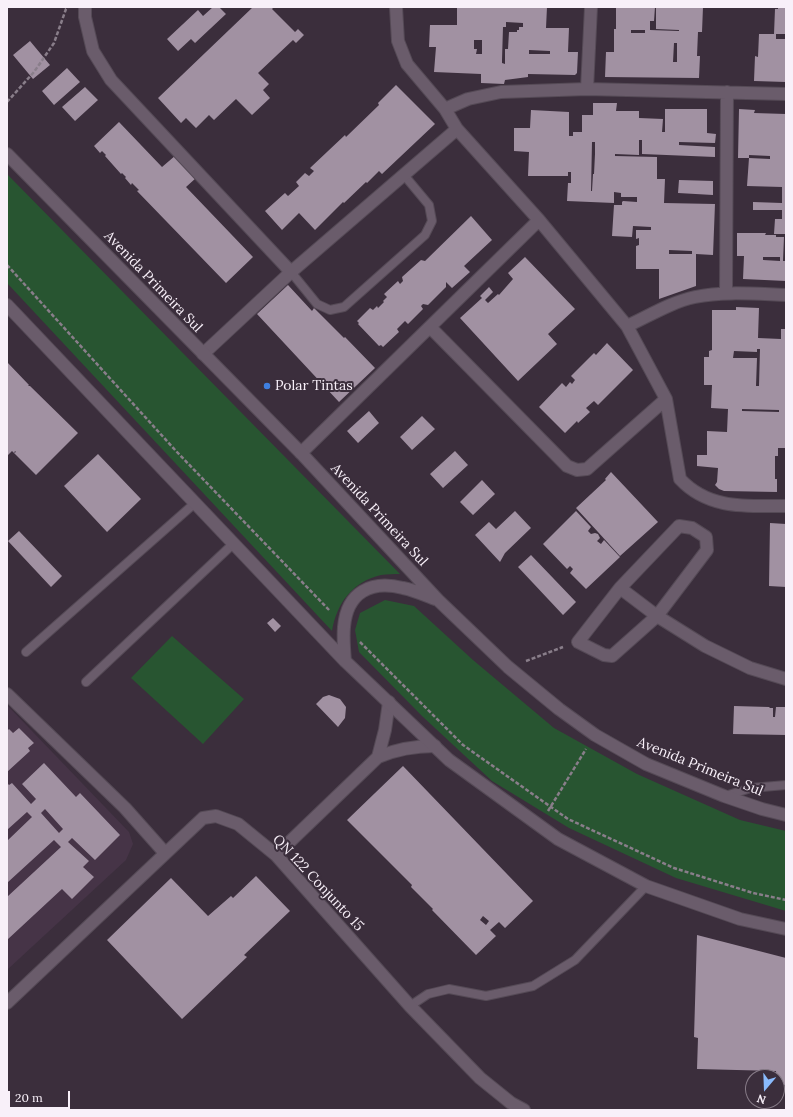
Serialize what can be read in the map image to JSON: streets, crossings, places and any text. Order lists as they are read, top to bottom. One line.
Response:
{"streets":{"street":["Avenida Primeira Sul","QN 122 Conjunto 15"]},"places":["Polar Tintas"],"scale_bar":"20 m","north":"bottom"}
